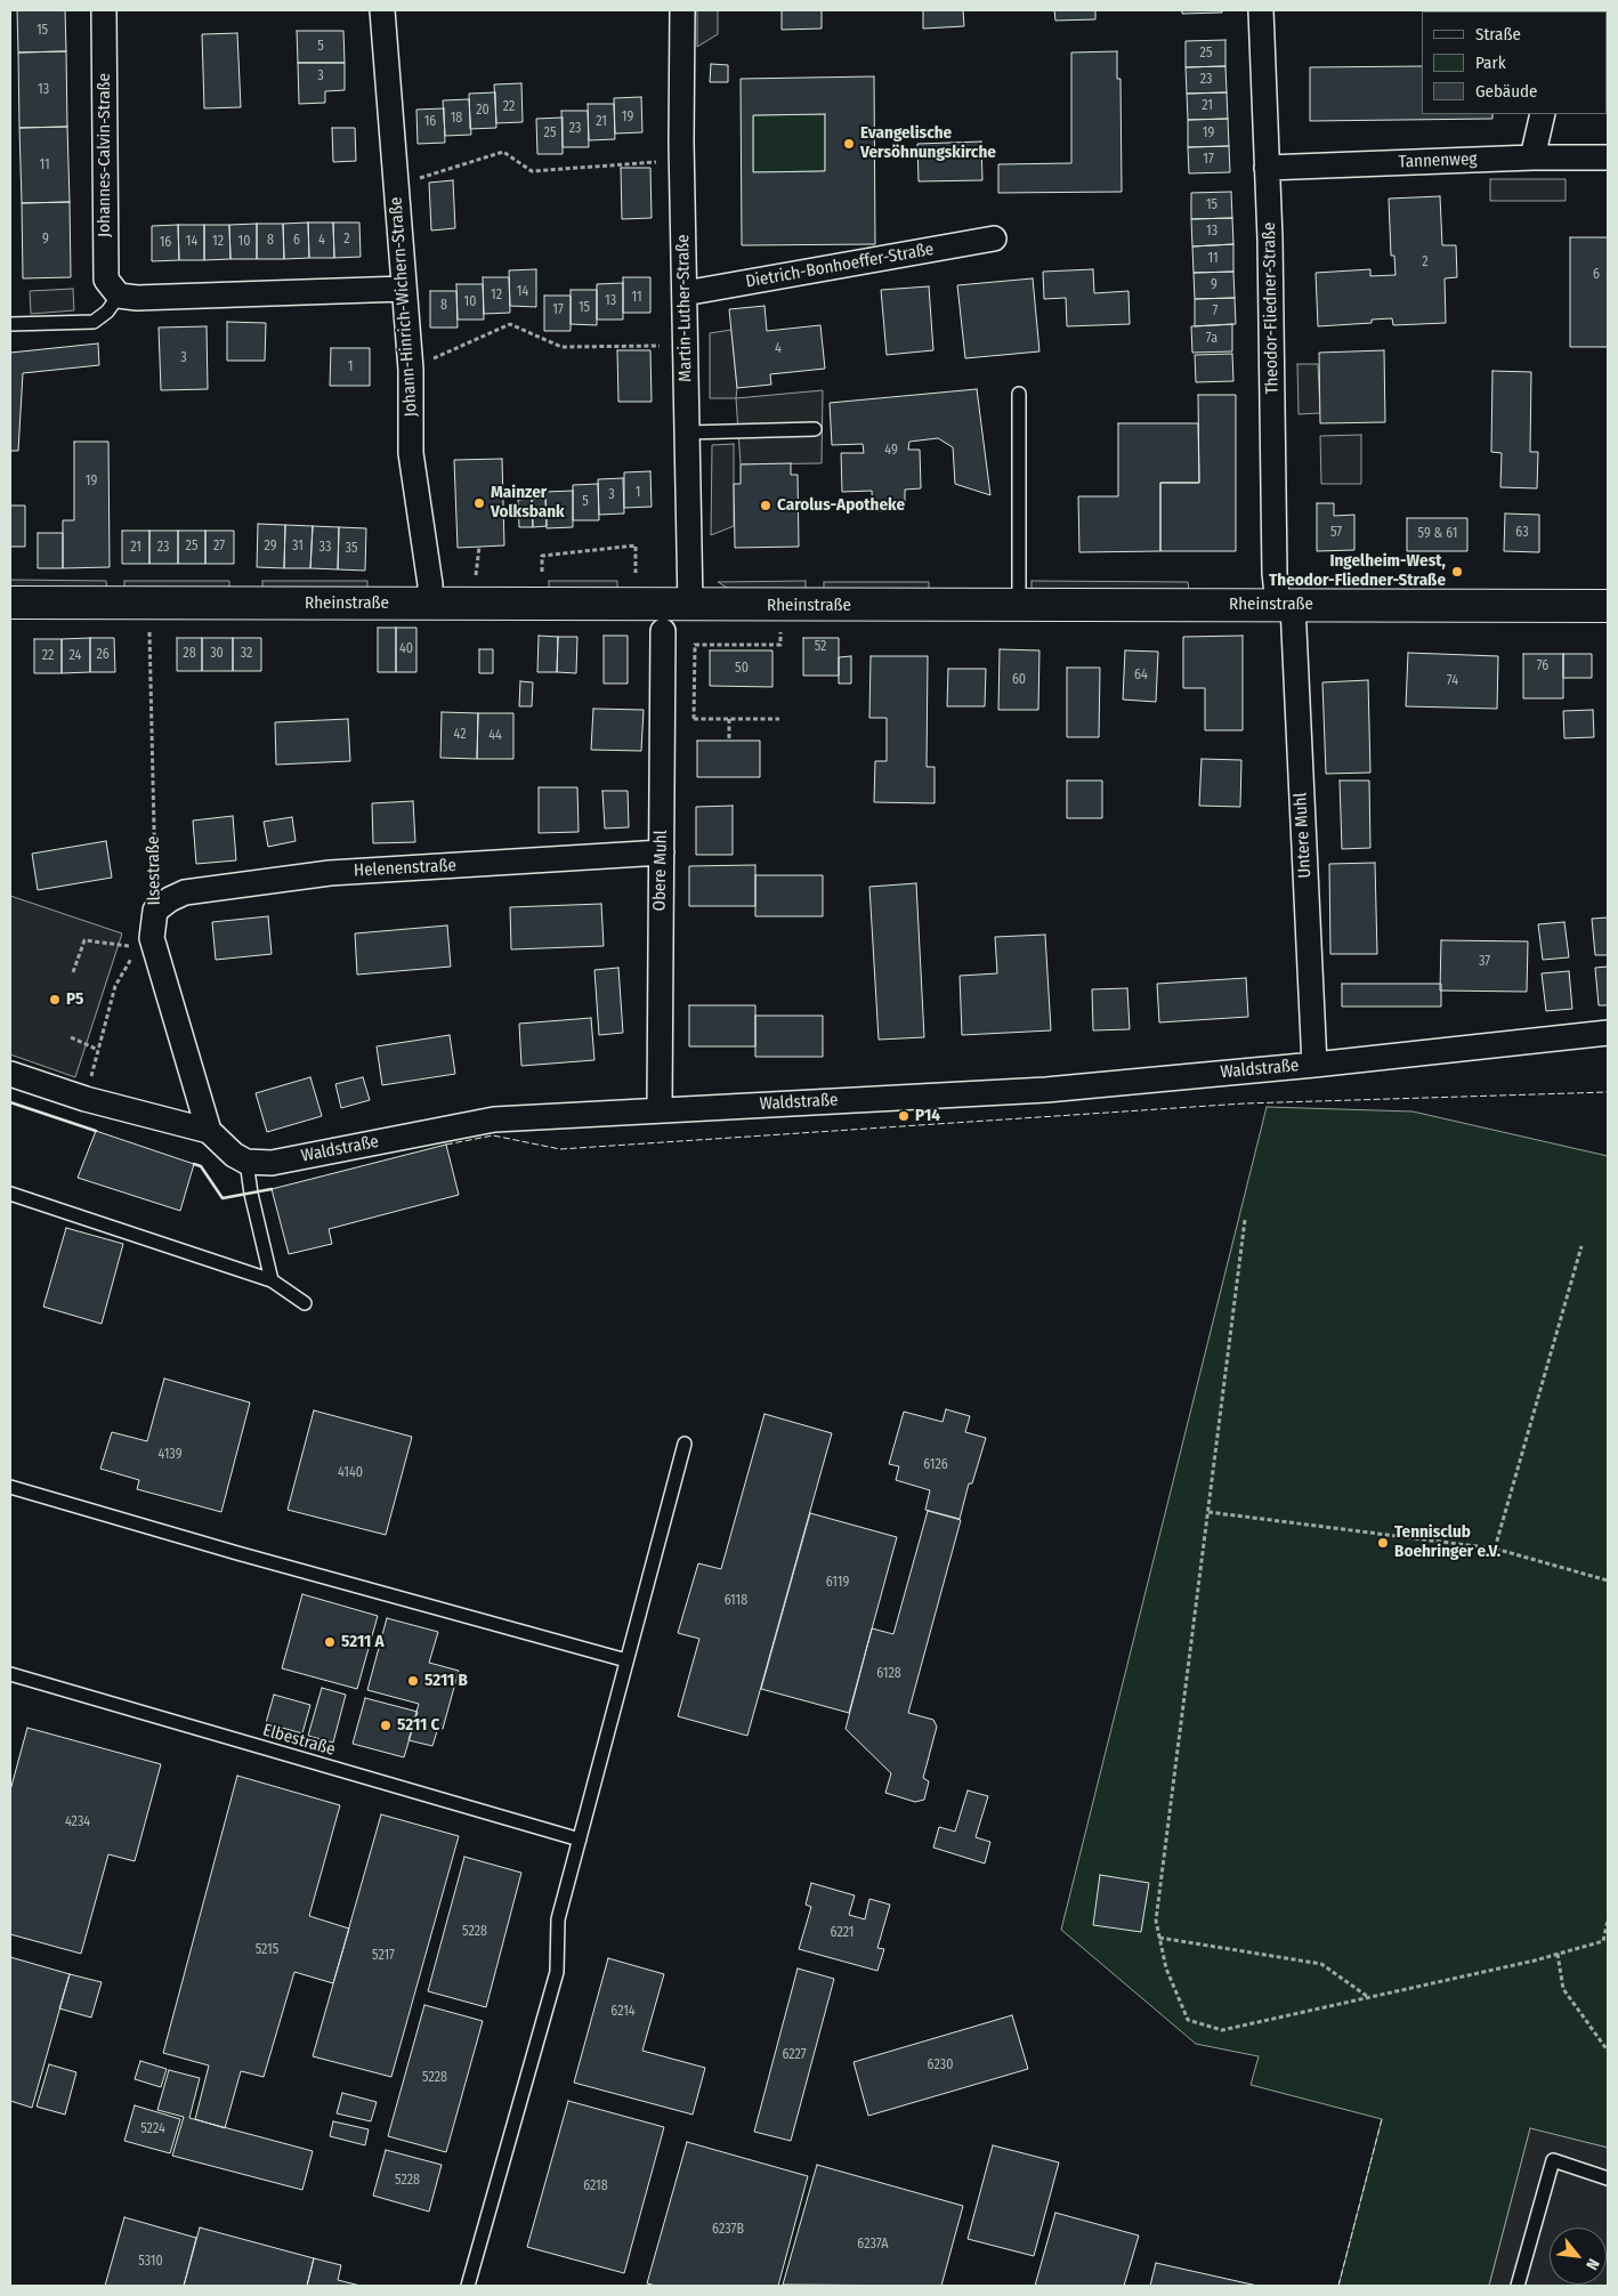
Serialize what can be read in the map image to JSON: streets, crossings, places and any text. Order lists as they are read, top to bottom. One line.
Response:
{"streets":{"main road":["Rheinstraße"],"street":["Johannes-Calvin-Straße","Tannenweg","Dietrich-Bonhoeffer-Straße","Johann-Hinrich-Wichern-Straße","Martin-Luther-Straße","Theodor-Fliedner-Straße","Untere Muhl","Helenenstraße","Ilsestraße","Obere Muhl","Waldstraße"],"lane":["Elbestraße"]},"crossings":[["Tannenweg","Theodor-Fliedner-Straße"],["Dietrich-Bonhoeffer-Straße","Martin-Luther-Straße"],["Johann-Hinrich-Wichern-Straße","Rheinstraße"],["Martin-Luther-Straße","Rheinstraße"],["Theodor-Fliedner-Straße","Rheinstraße"],["Theodor-Fliedner-Straße","Untere Muhl"],["Rheinstraße","Untere Muhl"],["Rheinstraße","Ilsestraße"],["Untere Muhl","Waldstraße"],["Helenenstraße","Ilsestraße"],["Helenenstraße","Obere Muhl"],["Obere Muhl","Waldstraße"]],"places":["Evangelische Versöhnungskirche","Mainzer Volksbank","Carolus-Apotheke","Ingelheim-West, Theodor-Fliedner-Straße","P5","P14","Tennisclub Boehringer e.V.","5211 A","5211 B","5211 C"],"house_numbers":["15","5","25","3","23","13","21","22","20","19","18","16","21","23","25","19","17","11","15","13","9","2","8","6","4","14","12","10","16","11","2","6","9","14","12","11","13","10","8","15","17","7","7a","4","3","1","49","19","1","3","5","57","63","59 & 61","25","27","29","31","21","23","33","35","52","40","28","30","32","26","22","24","76","50","64","60","74","42","44","37","4139","6126","4140","6119","6118","6128","4234","5228","6221","5215","5217","6214","6227","6230","5228","5224","5228","6218","6237B","6237A","5310"],"legend":["Straße","Park","Gebäude"],"north":"bottom right"}
